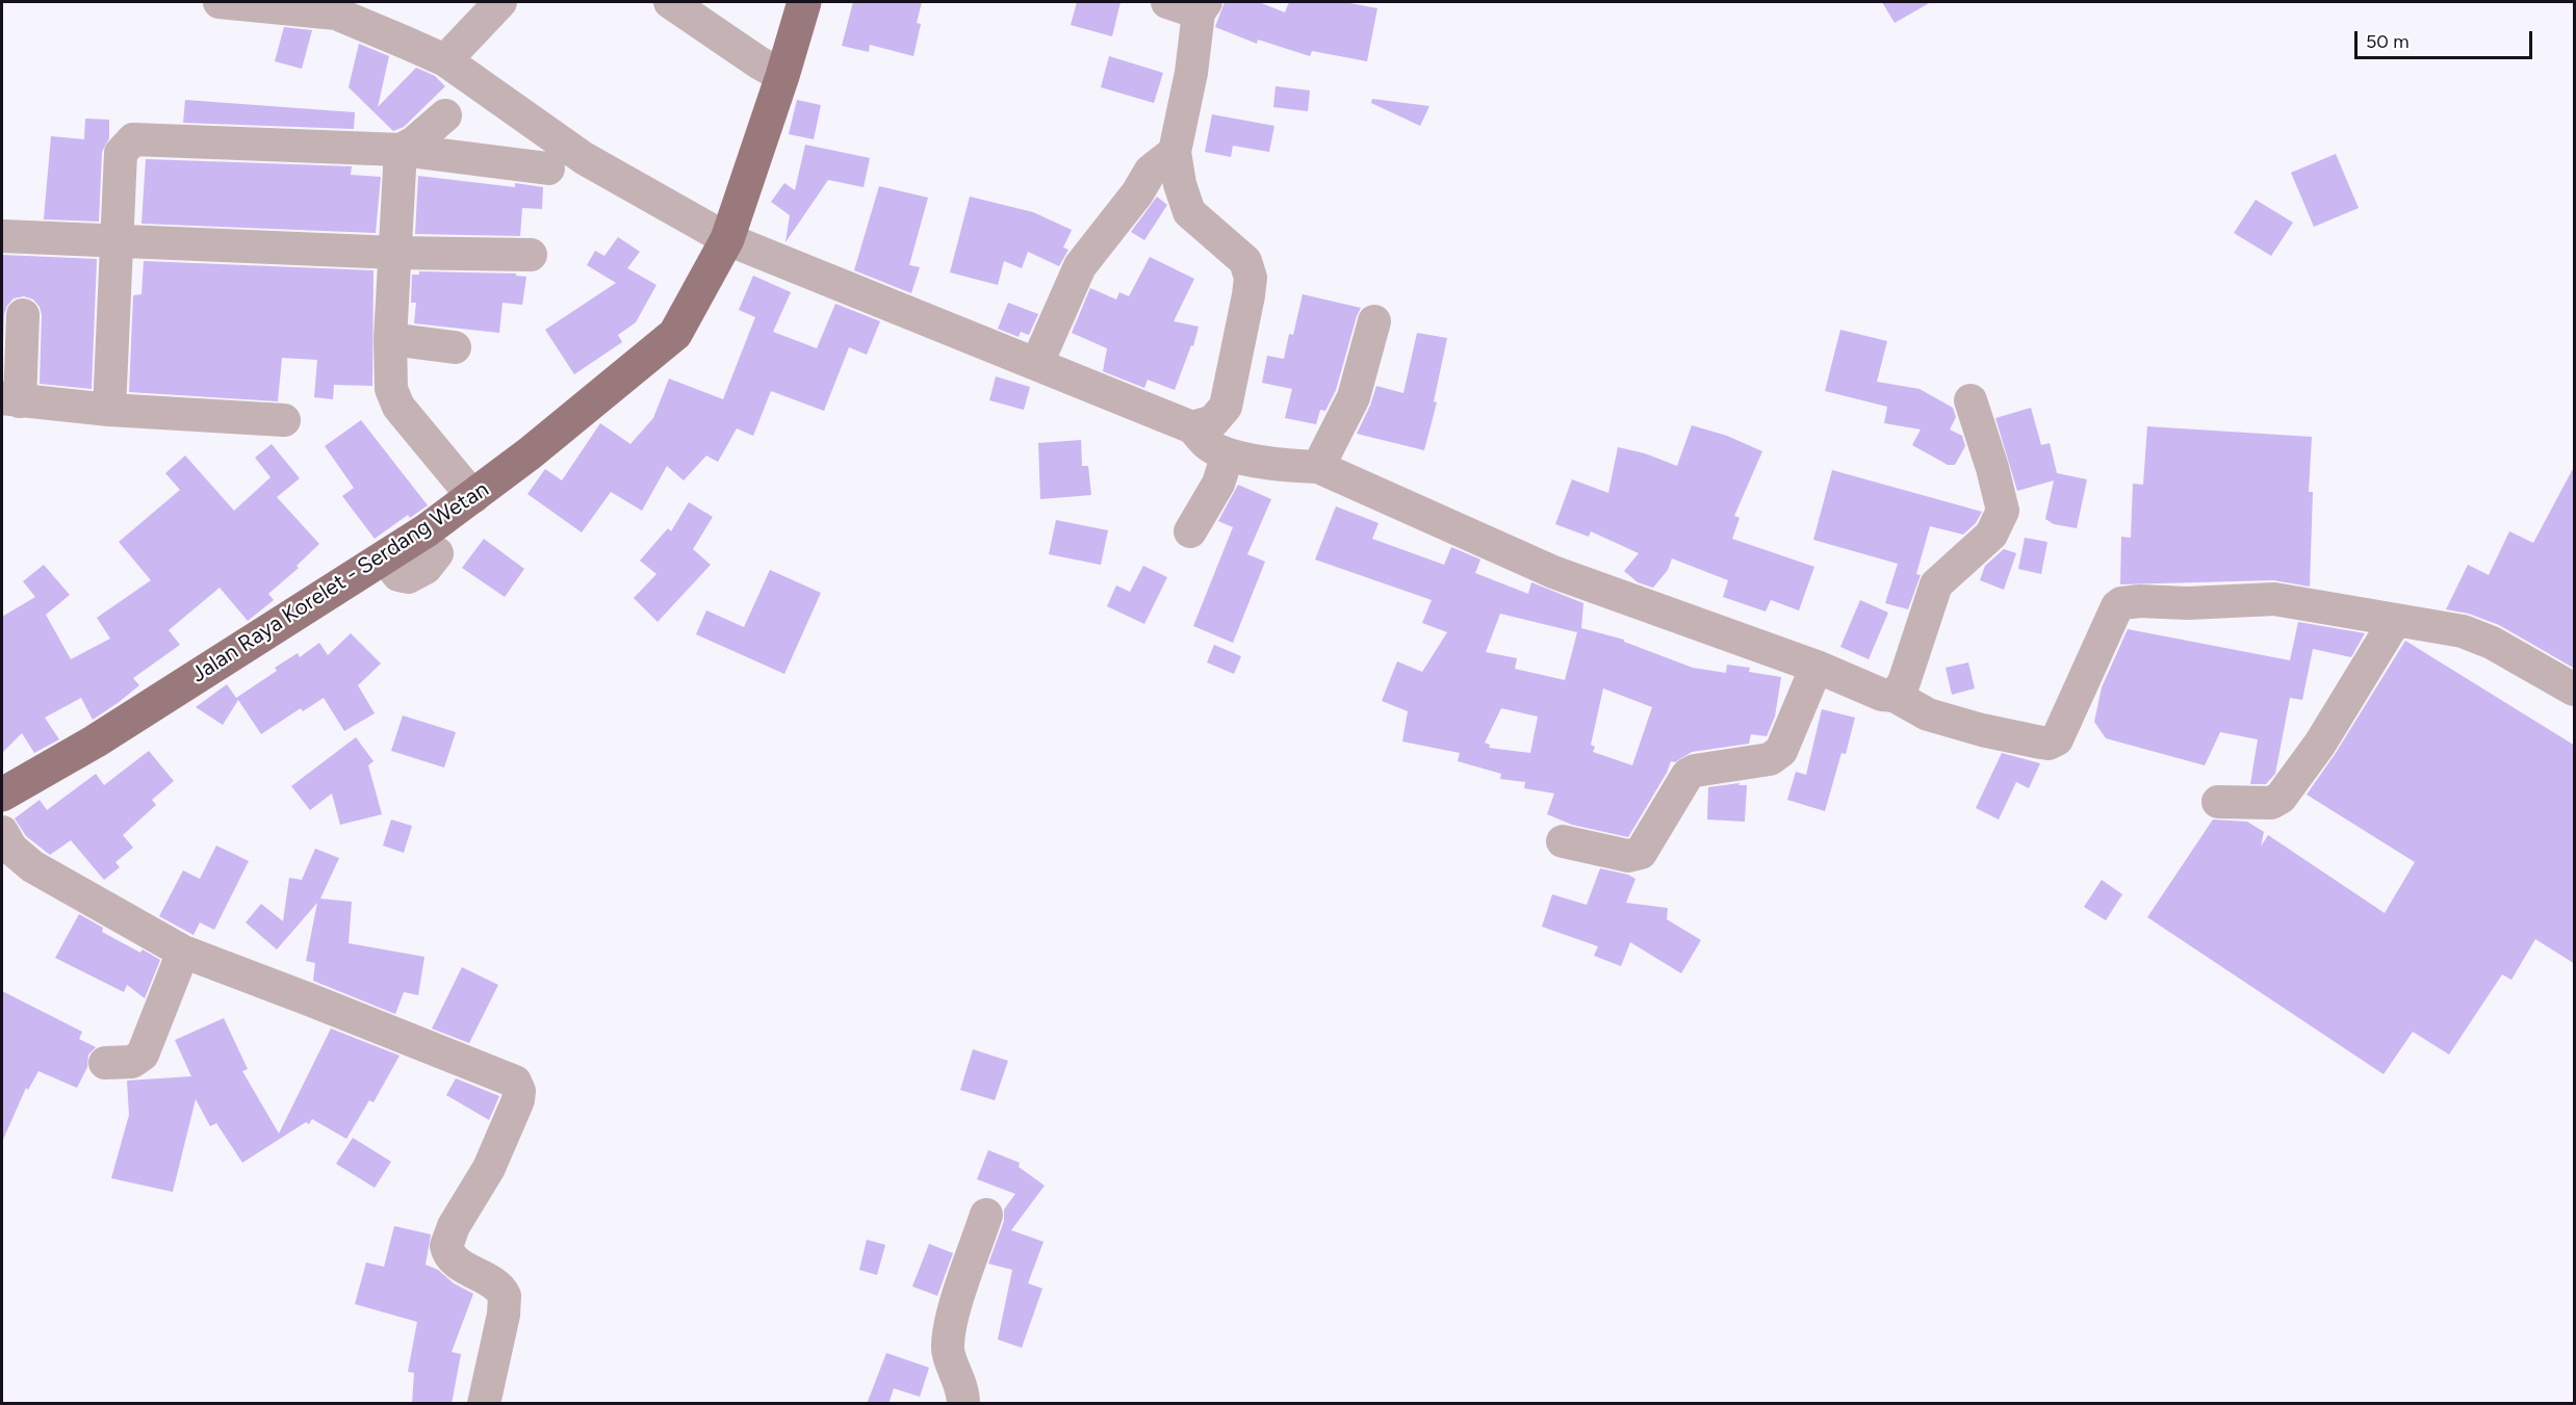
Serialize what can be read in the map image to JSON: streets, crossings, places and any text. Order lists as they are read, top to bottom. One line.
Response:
{"streets":{"main road":["Jalan Raya Korelet - Serdang Wetan"]},"scale_bar":"50 m"}
